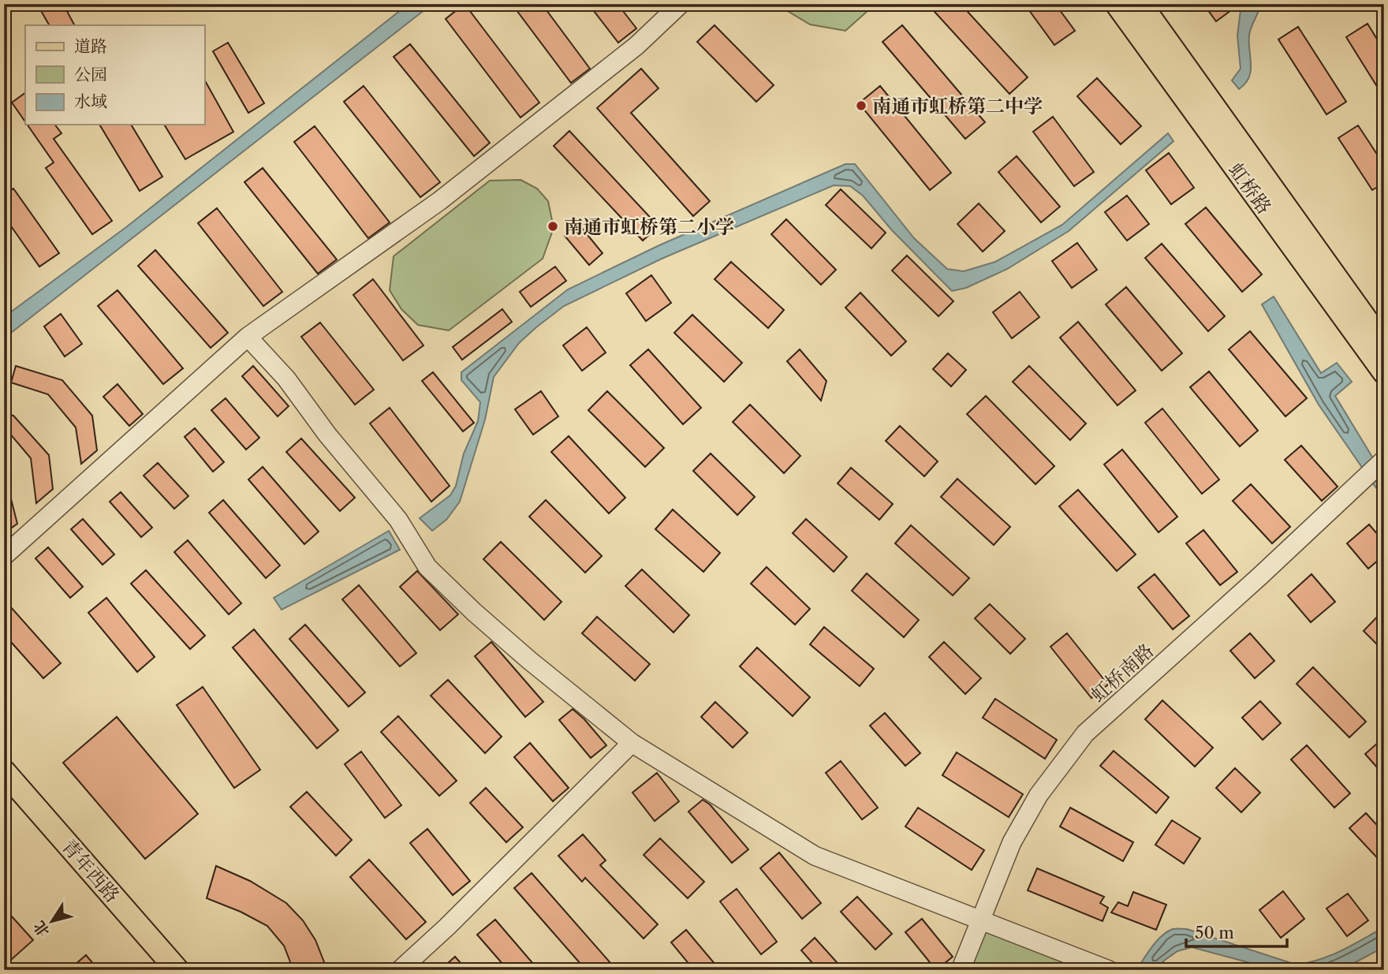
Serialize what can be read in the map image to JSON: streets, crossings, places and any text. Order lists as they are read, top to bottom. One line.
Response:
{"streets":{"main road":["虹桥路","青年西路"],"street":["虹桥南路"]},"places":["南通市虹桥第二中学","南通市虹桥第二小学"],"legend":["道路","公园","水域"],"scale_bar":"50 m","north":"bottom left"}
